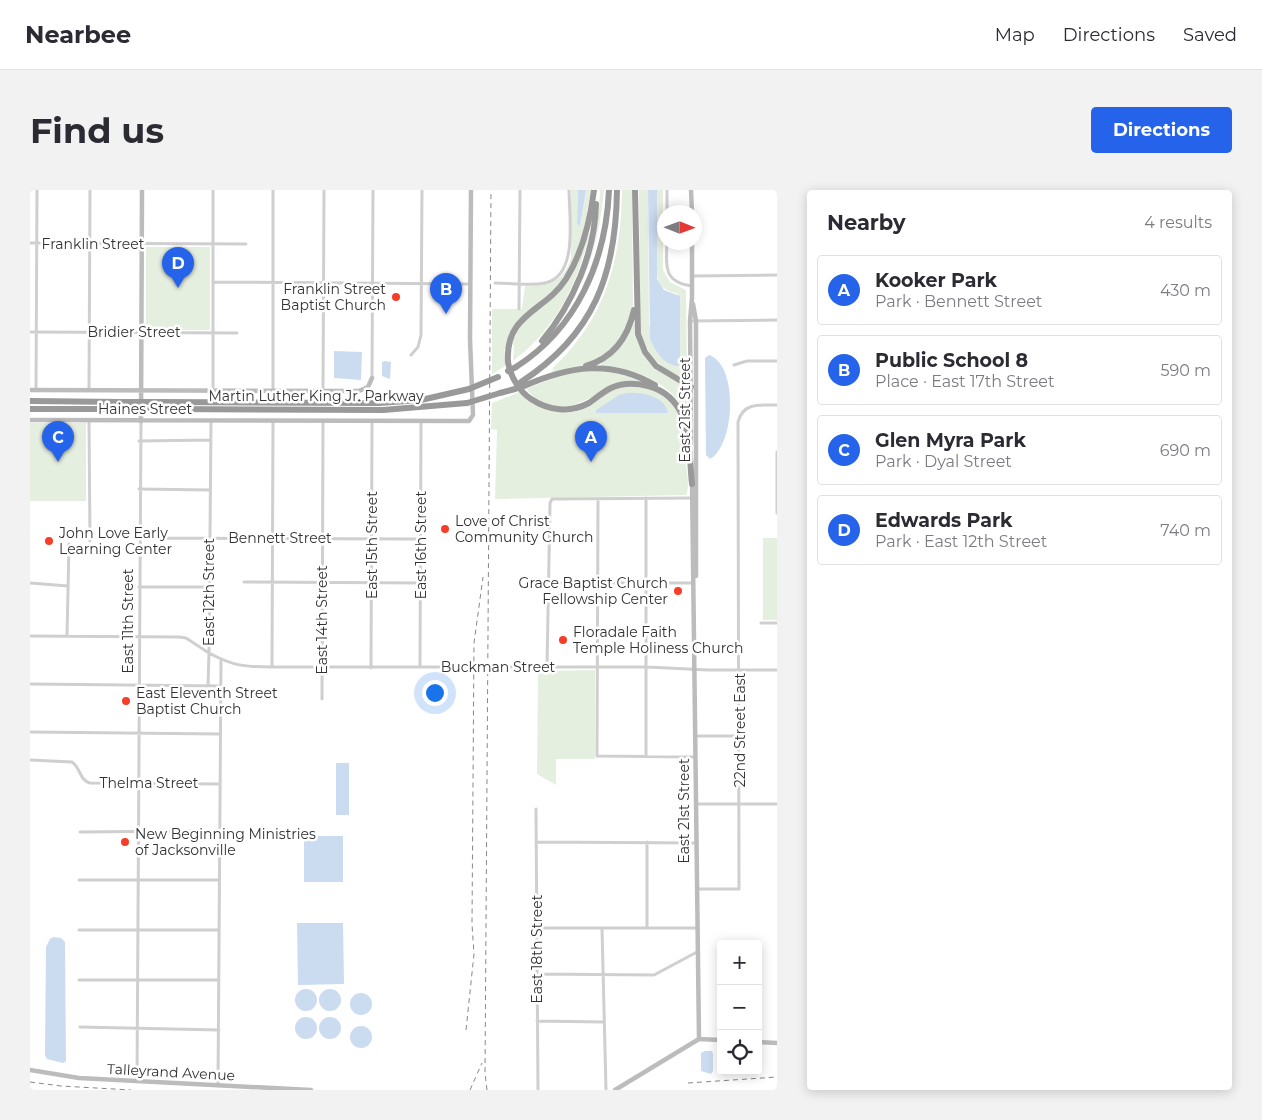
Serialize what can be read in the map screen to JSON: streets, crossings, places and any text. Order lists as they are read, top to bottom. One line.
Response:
{"streets":{"highway":["Martin Luther King Jr. Parkway"],"street":["Franklin Street","Bridier Street","Haines Street","East 21st Street","Bennett Street","East 15th Street","East 16th Street","East 12th Street","East 14th Street","East 11th Street","Buckman Street","22nd Street East","Thelma Street","East 18th Street","Talleyrand Avenue"]},"crossings":[["Franklin Street","East 11th Street"],["Bridier Street","East 11th Street"],["Haines Street","East 15th Street"],["Haines Street","East 16th Street"],["Haines Street","East 12th Street"],["Haines Street","East 14th Street"],["Haines Street","East 11th Street"],["East 21st Street","Buckman Street"],["East 21st Street","22nd Street East"],["Bennett Street","East 15th Street"],["Bennett Street","East 16th Street"],["Bennett Street","East 12th Street"],["Bennett Street","East 14th Street"],["Bennett Street","East 11th Street"],["East 15th Street","Buckman Street"],["East 16th Street","Buckman Street"],["East 12th Street","Buckman Street"],["East 12th Street","Thelma Street"],["East 12th Street","Talleyrand Avenue"],["East 14th Street","Buckman Street"],["East 11th Street","Thelma Street"],["East 11th Street","Talleyrand Avenue"],["Buckman Street","22nd Street East"]],"places":["Franklin Street Baptist Church","Love of Christ Community Church","John Love Early Learning Center","Grace Baptist Church Fellowship Center","Floradale Faith Temple Holiness Church","East Eleventh Street Baptist Church","New Beginning Ministries of Jacksonville"],"north":"right","page":{"header":"Nearbee","nav":["Map","Directions","Saved"],"buttons":"Directions","title":"Find us","heading":["Nearby","4 results"],"pins":["D","B","A","C"],"list":[{"mark":"A","name":"Kooker Park","note":"Park · Bennett Street","value":"430 m"},{"mark":"B","name":"Public School 8","note":"Place · East 17th Street","value":"590 m"},{"mark":"C","name":"Glen Myra Park","note":"Park · Dyal Street","value":"690 m"},{"mark":"D","name":"Edwards Park","note":"Park · East 12th Street","value":"740 m"}],"map_buttons":["+","−"]}}
